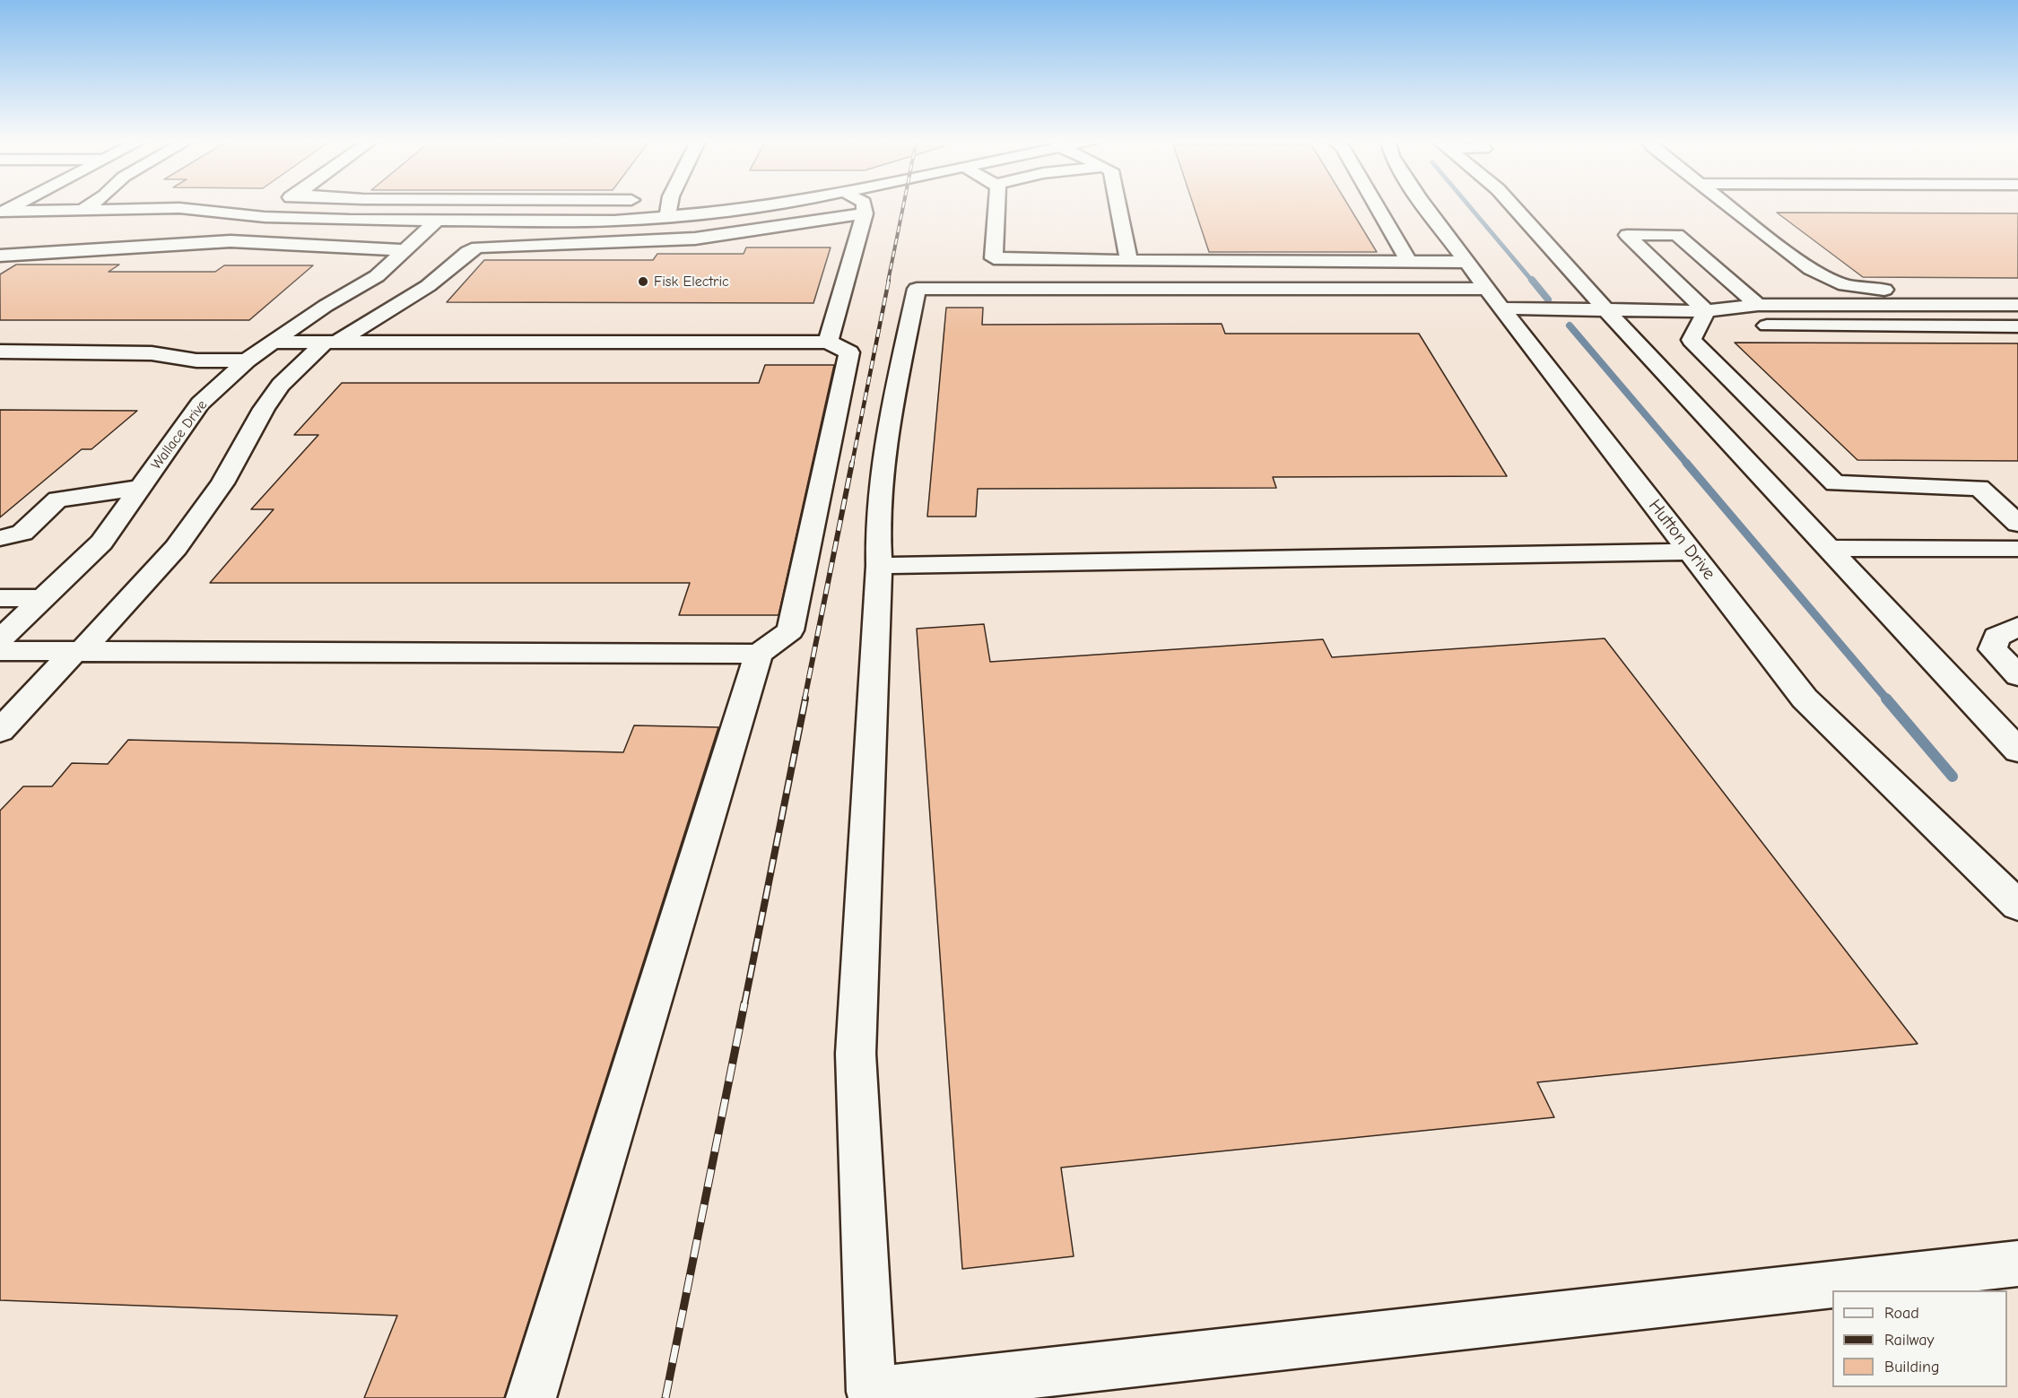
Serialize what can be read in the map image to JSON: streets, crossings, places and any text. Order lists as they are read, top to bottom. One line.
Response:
{"streets":{"street":["Wallace Drive","Hutton Drive"]},"places":["Fisk Electric"],"legend":["Road","Railway","Building"]}
